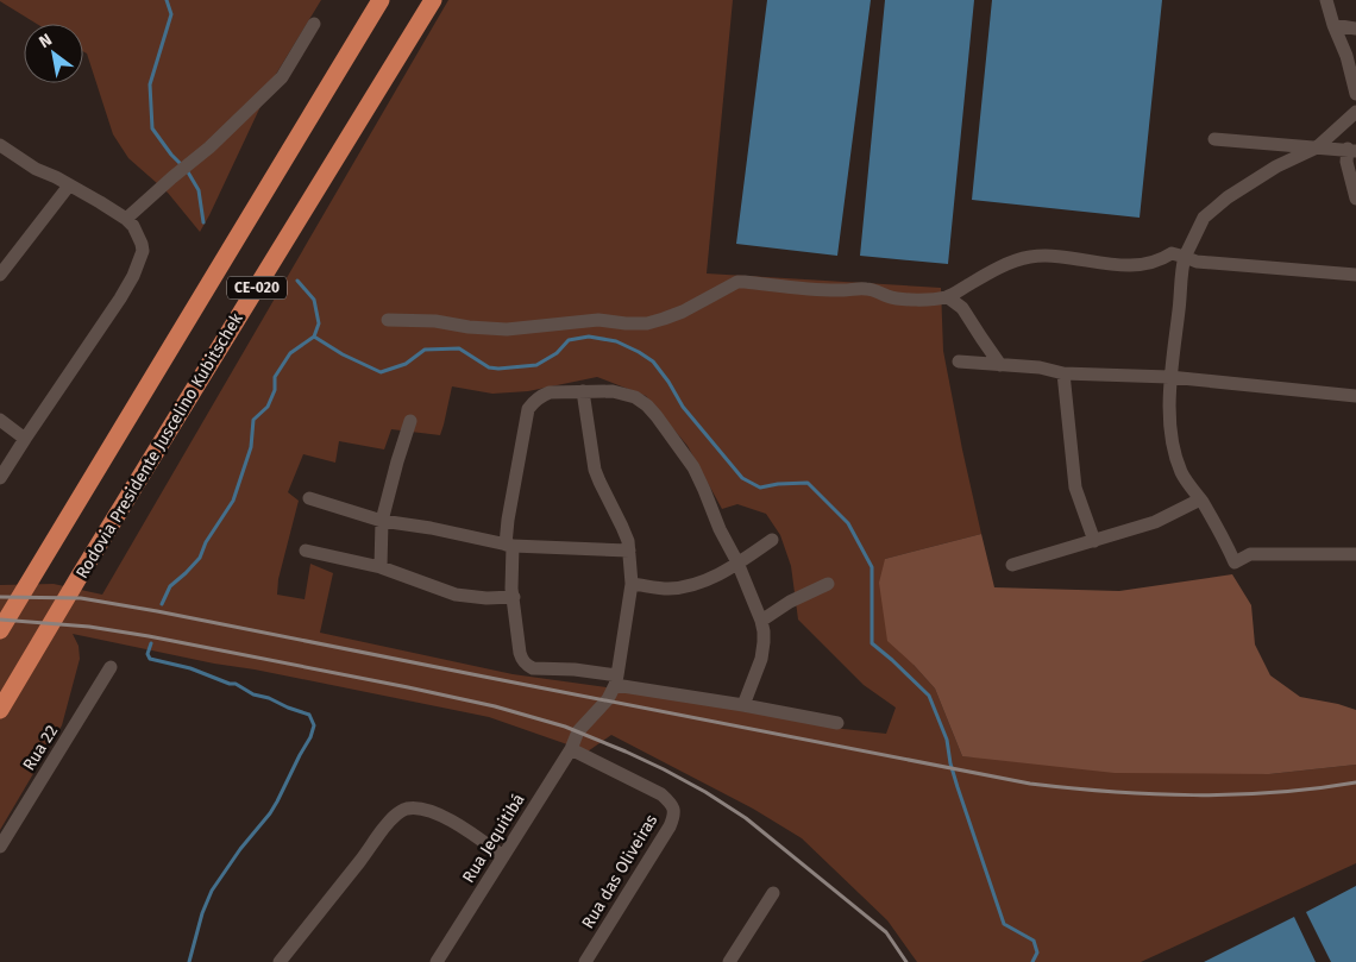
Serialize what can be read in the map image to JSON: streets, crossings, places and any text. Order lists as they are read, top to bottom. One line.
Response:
{"streets":{"highway":["CE-020","Rodovia Presidente Juscelino Kubitschek"],"street":["Rua 22","Rua Jequitibá","Rua das Oliveiras"]},"crossings":[["Rua Jequitibá","Rua das Oliveiras"]],"north":"top left"}
